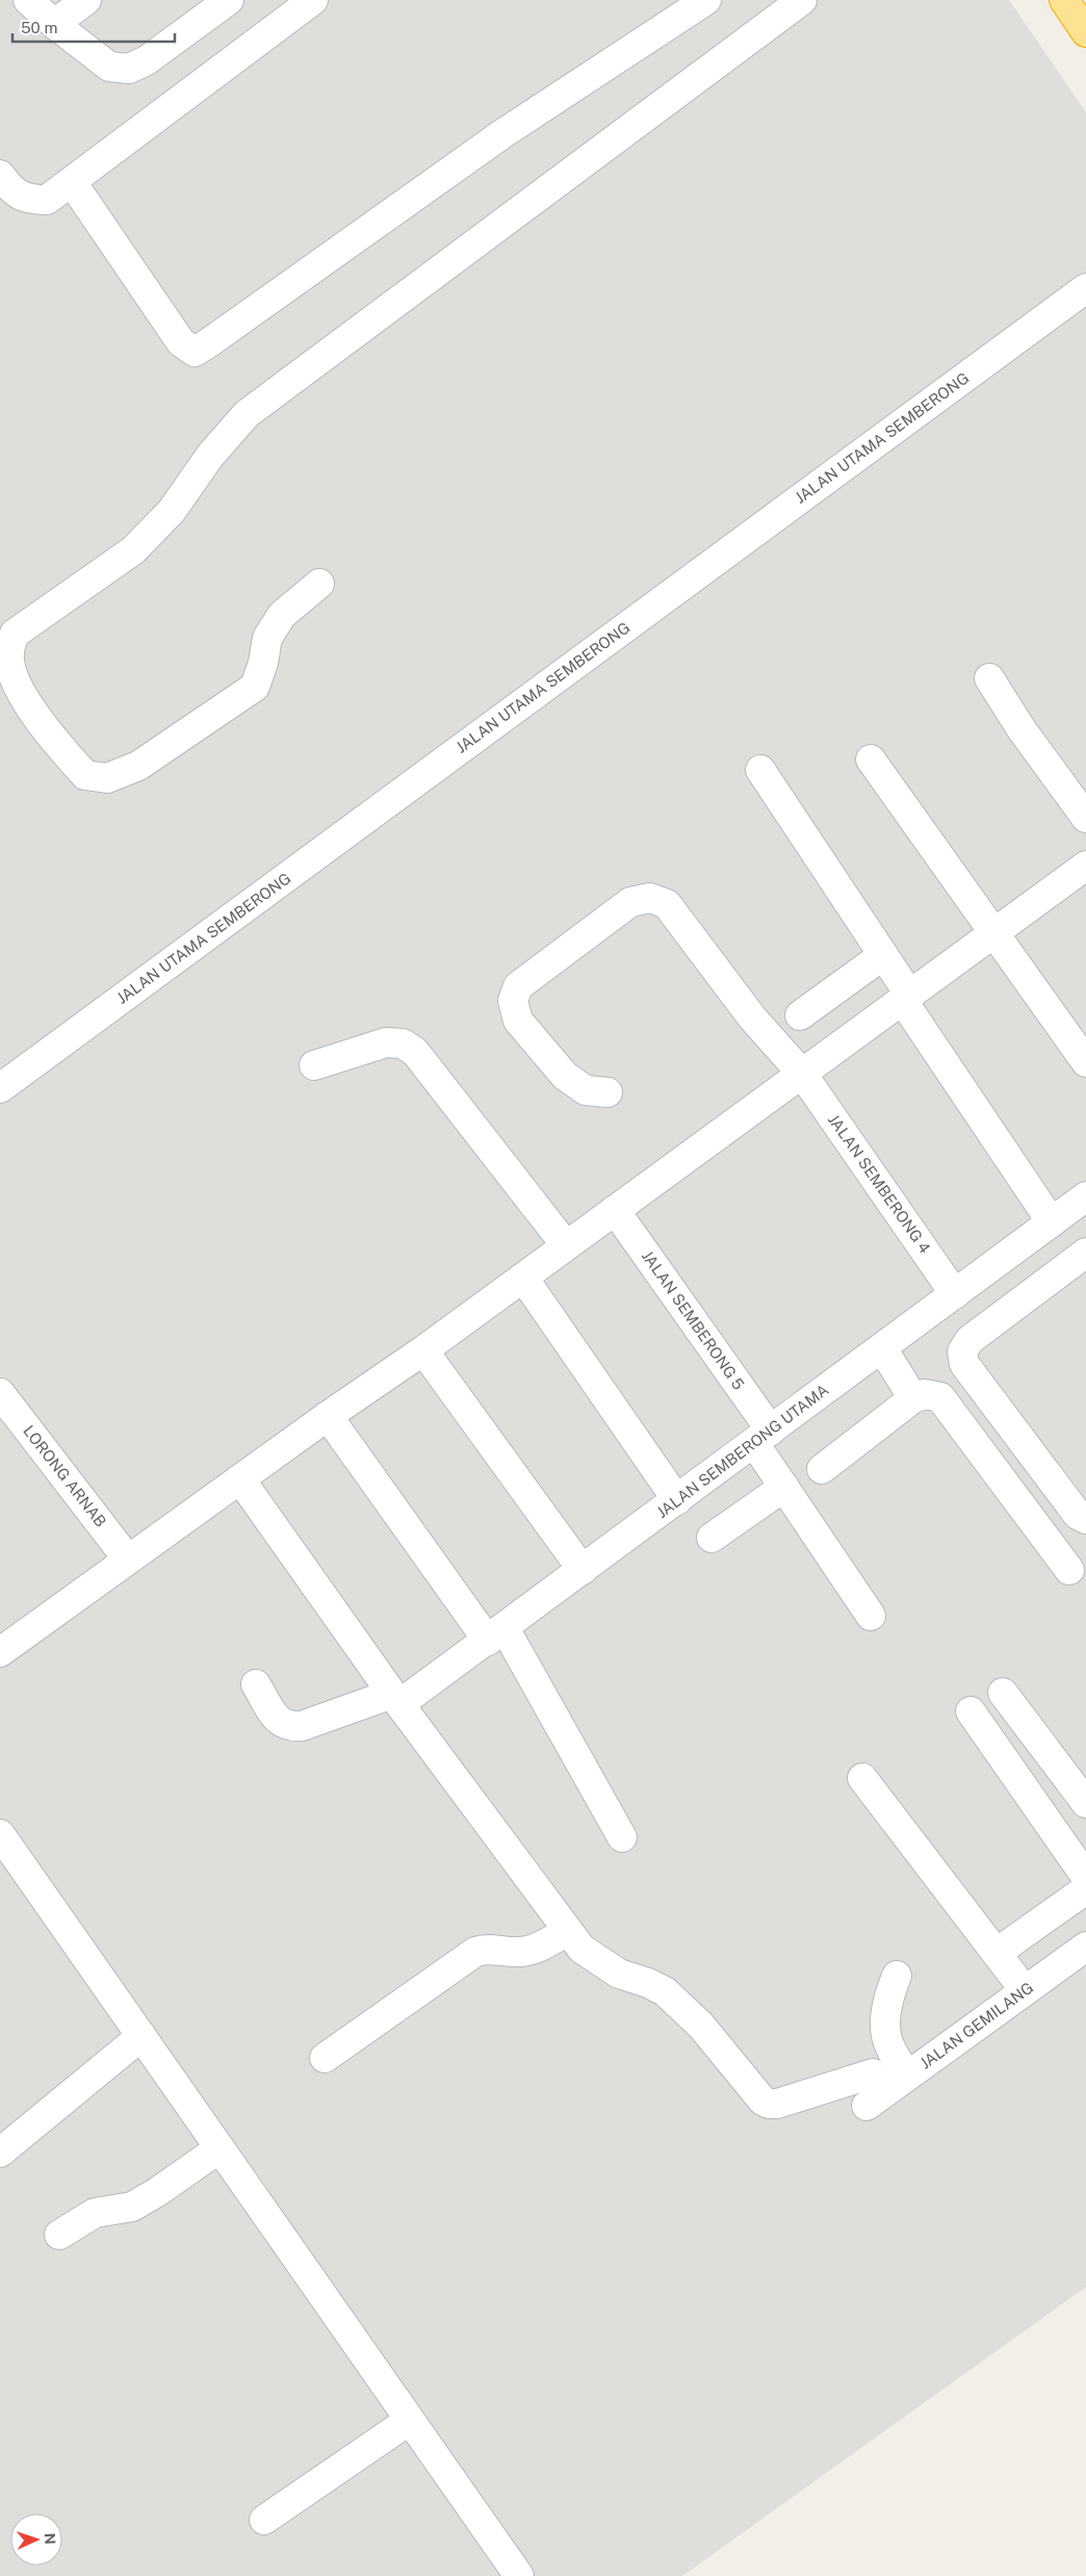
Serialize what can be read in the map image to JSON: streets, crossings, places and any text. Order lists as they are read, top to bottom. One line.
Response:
{"streets":{"street":["JALAN UTAMA SEMBERONG","JALAN SEMBERONG 4","JALAN SEMBERONG 5","JALAN SEMBERONG UTAMA","LORONG ARNAB","JALAN GEMILANG"]},"crossings":[["JALAN SEMBERONG 4","JALAN SEMBERONG UTAMA"],["JALAN SEMBERONG 5","JALAN SEMBERONG UTAMA"]],"scale_bar":"50 m","north":"right"}
